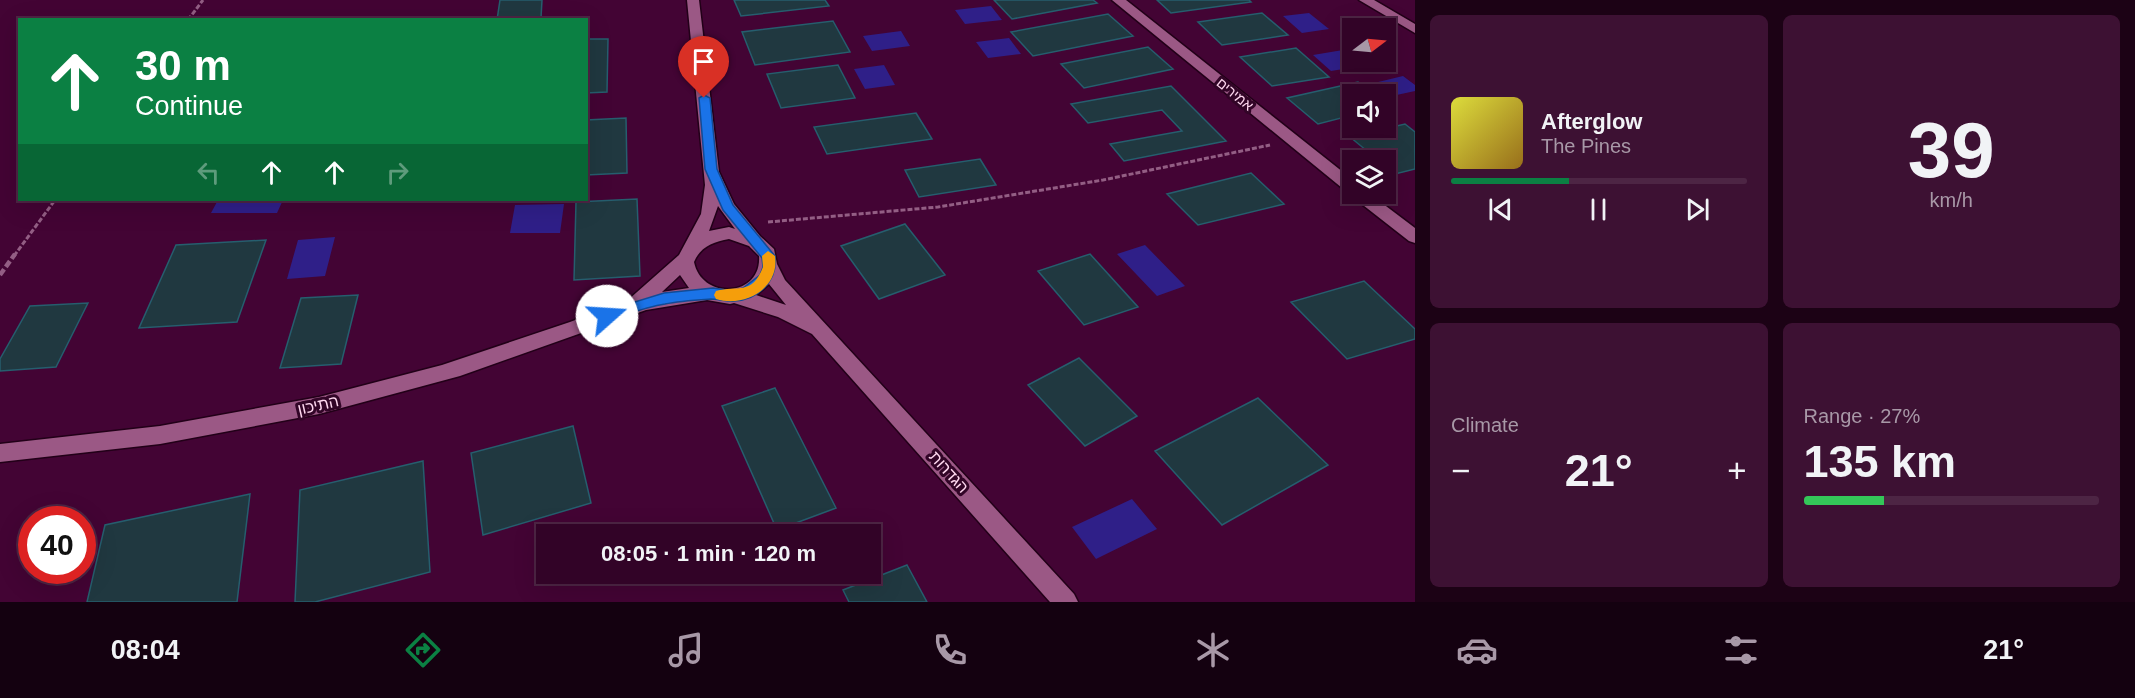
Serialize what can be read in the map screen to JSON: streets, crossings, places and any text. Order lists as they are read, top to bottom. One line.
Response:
{"streets":{"street":["אמירים","התיכון","הגדרות"]},"north":"right","page":{"tile":[["39","km/h"],"Climate",["Range · 27%","135 km"]],"turn":["30 m","Continue"],"song":["Afterglow","The Pines"],"heat":["−","21°","+"],"limit":"40","trip":"08:05 · 1 min · 120 m","tabs":["08:04","21°"]}}
